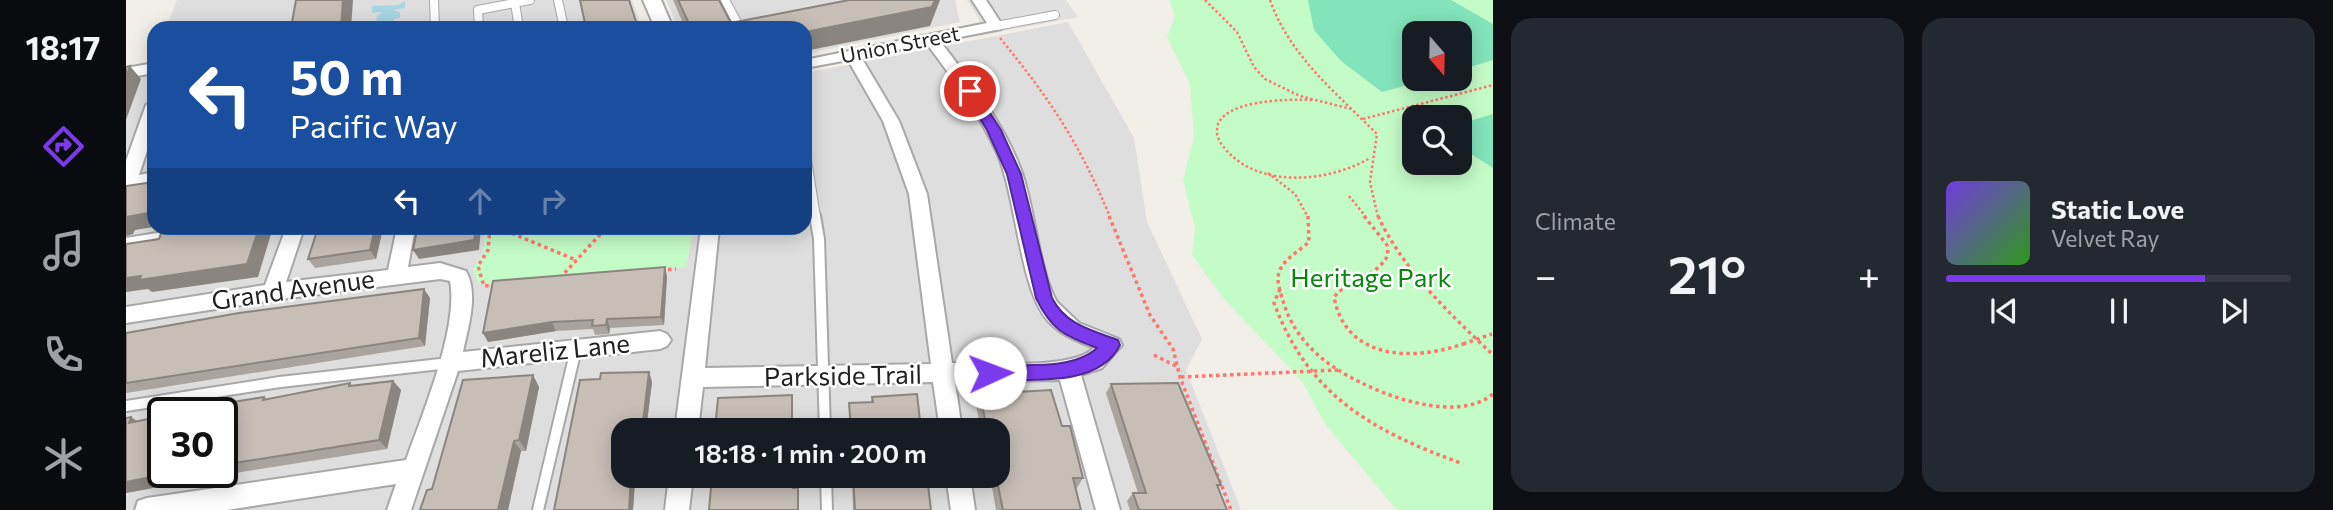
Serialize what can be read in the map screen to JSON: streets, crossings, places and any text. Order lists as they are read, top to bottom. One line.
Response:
{"streets":{"street":["Union Street","Grand Avenue","Mareliz Lane","Parkside Trail"]},"crossings":[["Union Street","Parkside Trail"],["Grand Avenue","Mareliz Lane"]],"parks":["Heritage Park"],"north":"bottom","page":{"tabs":"18:17","tile":"Climate","turn":["50 m","Pacific Way"],"song":["Static Love","Velvet Ray"],"heat":["−","21°","+"],"limit":"30","trip":"18:18 · 1 min · 200 m"}}
